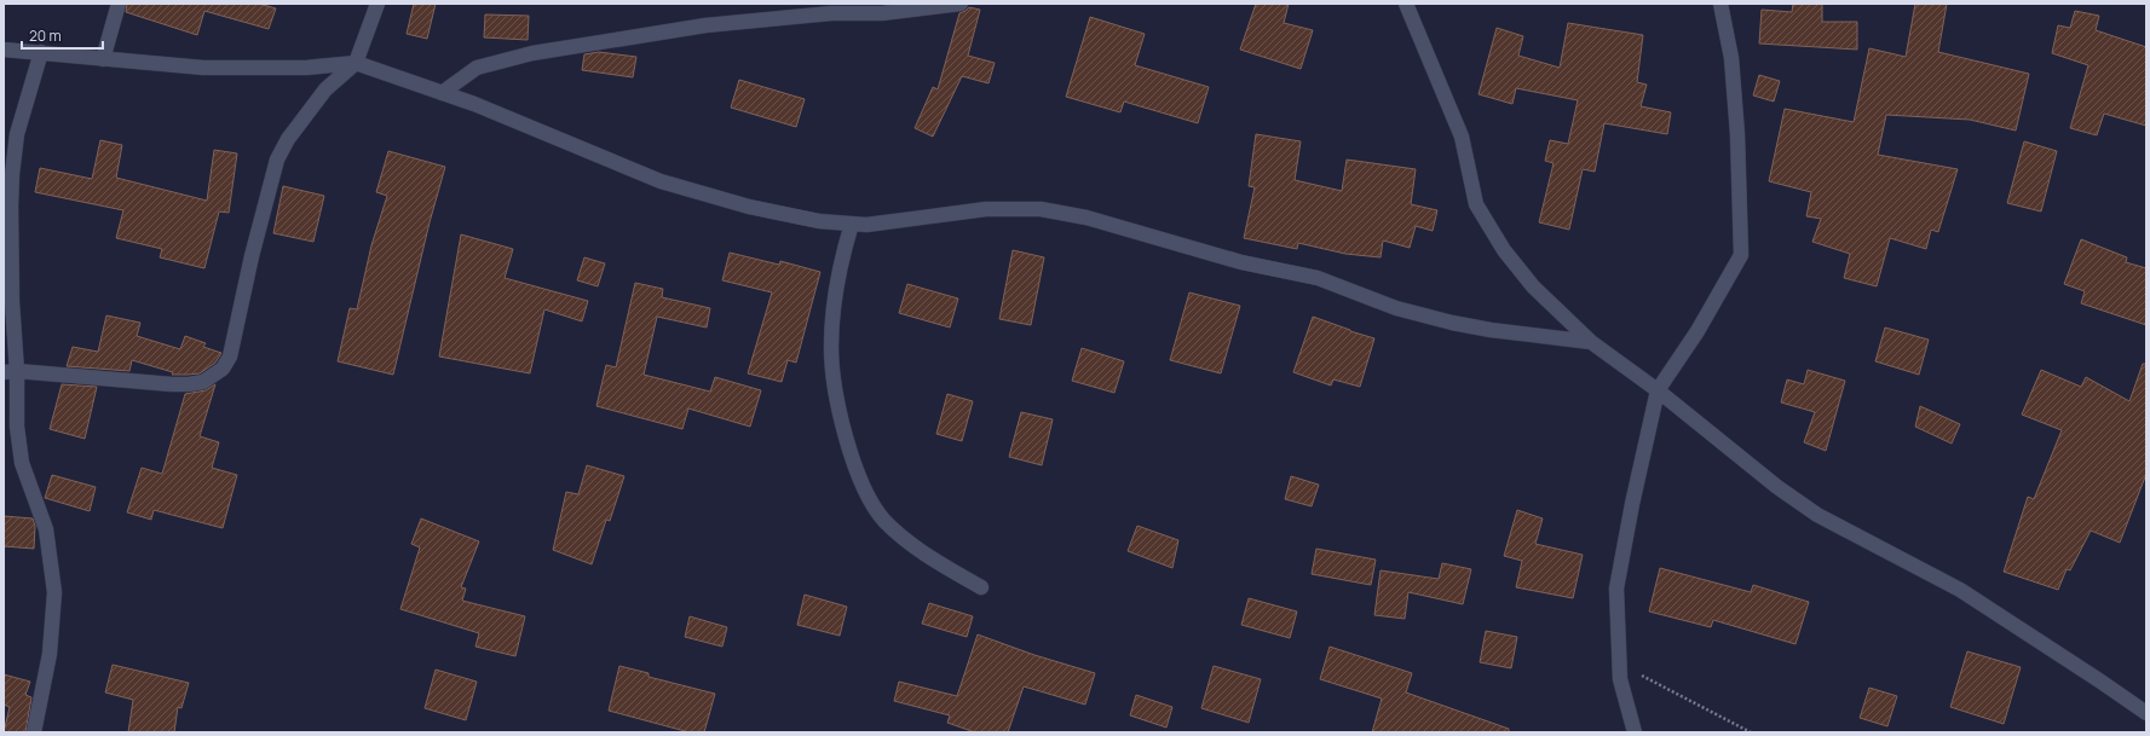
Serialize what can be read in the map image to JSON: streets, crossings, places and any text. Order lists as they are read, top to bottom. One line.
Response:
{"scale_bar":"20 m"}
